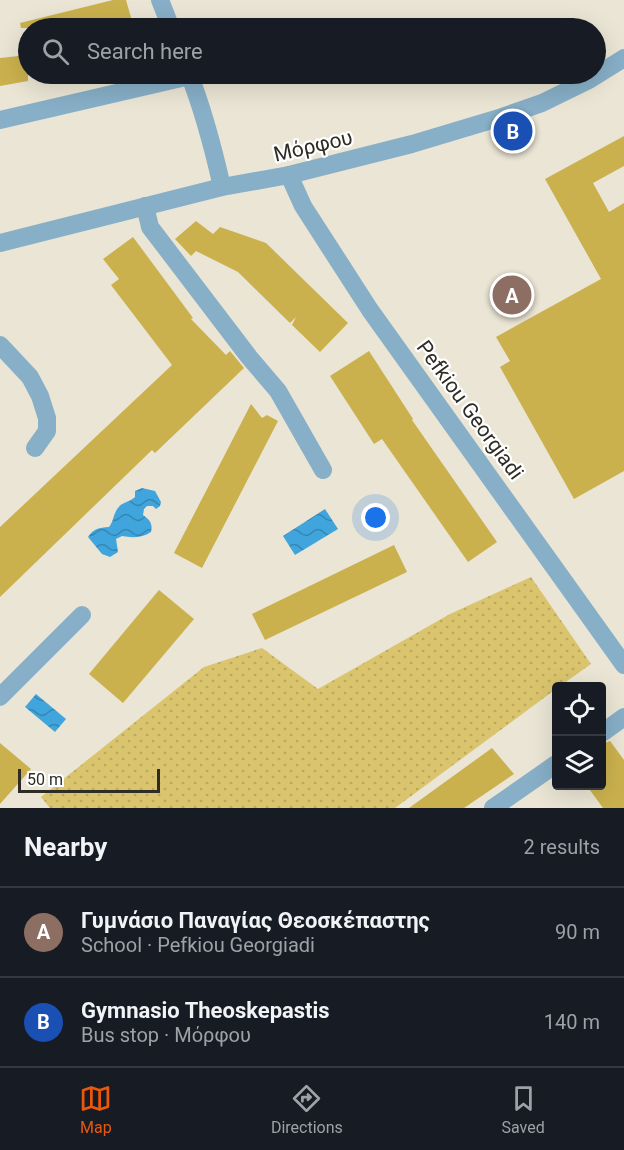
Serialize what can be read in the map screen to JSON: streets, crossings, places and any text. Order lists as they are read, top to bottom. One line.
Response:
{"streets":{"street":["Μόρφου","Pefkiou Georgiadi"]},"crossings":[["Μόρφου","Pefkiou Georgiadi"]],"scale_bar":"50 m","page":{"search":"Search here","pins":["B","A"],"scale":"50 m","heading":["Nearby","2 results"],"list":[{"mark":"A","name":"Γυμνάσιο Παναγίας Θεοσκέπαστης","note":"School · Pefkiou Georgiadi","value":"90 m"},{"mark":"B","name":"Gymnasio Theoskepastis","note":"Bus stop · Μόρφου","value":"140 m"}],"nav":["Map","Directions","Saved"]}}
